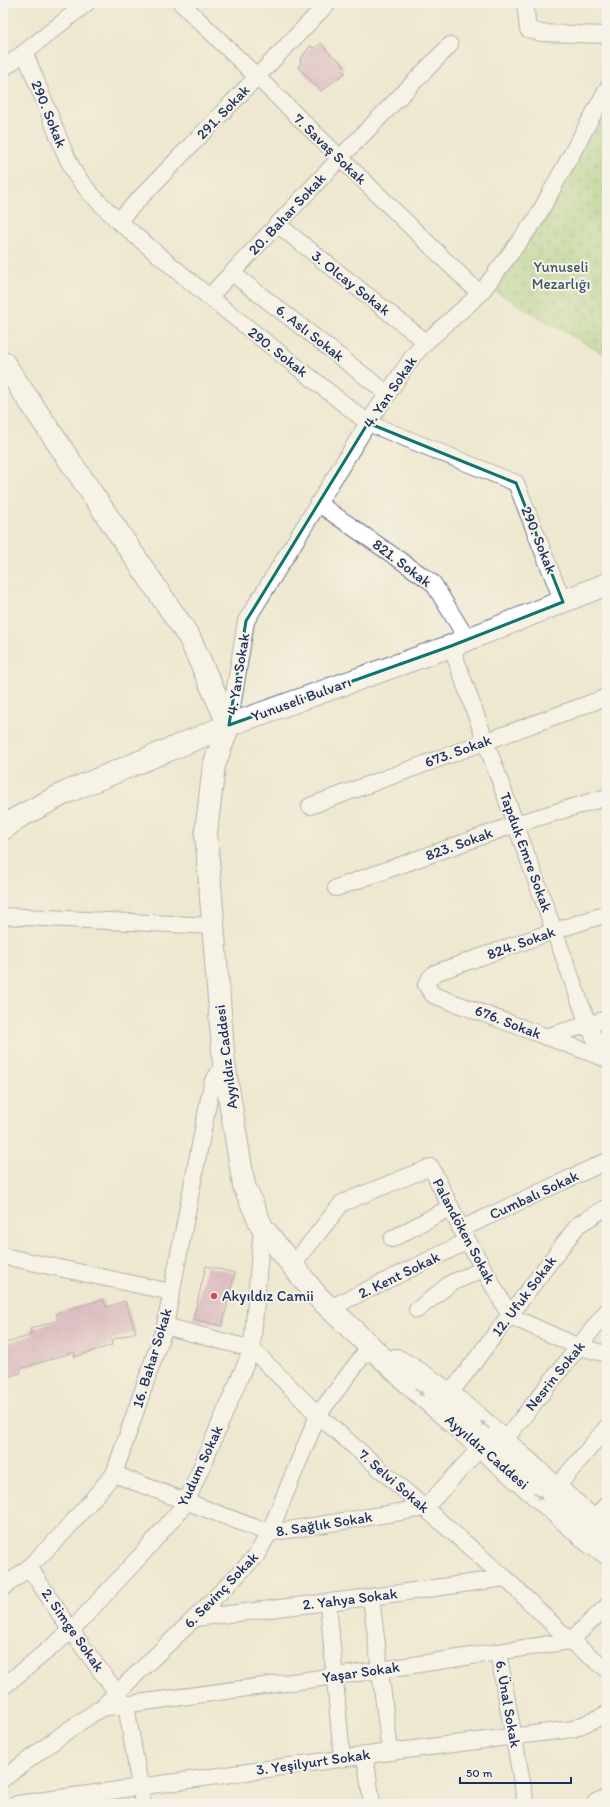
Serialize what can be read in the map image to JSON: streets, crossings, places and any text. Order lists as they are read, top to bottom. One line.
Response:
{"streets":{"main road":["Yunuseli Bulvarı","Ayyıldız Caddesi"],"street":["291. Sokak","290. Sokak","7. Savaş Sokak","20. Bahar Sokak","3. Olcay Sokak","6. Aslı Sokak","4. Yan Sokak","821. Sokak","673. Sokak","823. Sokak","Tapduk Emre Sokak","824. Sokak","676. Sokak","Cumbalı Sokak","Palandöken Sokak","2. Kent Sokak","12. Ufuk Sokak","16. Bahar Sokak","Nesrin Sokak","Yudum Sokak","7. Selvi Sokak","8. Sağlık Sokak","6. Sevinç Sokak","2. Yahya Sokak","2. Simge Sokak","Yaşar Sokak","6. Ünal Sokak","3. Yeşilyurt Sokak"]},"crossings":[["291. Sokak","290. Sokak"],["291. Sokak","7. Savaş Sokak"],["290. Sokak","20. Bahar Sokak"],["290. Sokak","4. Yan Sokak"],["290. Sokak","Yunuseli Bulvarı"],["7. Savaş Sokak","20. Bahar Sokak"],["7. Savaş Sokak","4. Yan Sokak"],["20. Bahar Sokak","3. Olcay Sokak"],["20. Bahar Sokak","6. Aslı Sokak"],["3. Olcay Sokak","4. Yan Sokak"],["6. Aslı Sokak","4. Yan Sokak"],["4. Yan Sokak","821. Sokak"],["4. Yan Sokak","Yunuseli Bulvarı"],["4. Yan Sokak","Ayyıldız Caddesi"],["821. Sokak","Yunuseli Bulvarı"],["821. Sokak","Tapduk Emre Sokak"],["Yunuseli Bulvarı","Tapduk Emre Sokak"],["Yunuseli Bulvarı","Ayyıldız Caddesi"],["673. Sokak","Tapduk Emre Sokak"],["823. Sokak","Tapduk Emre Sokak"],["Tapduk Emre Sokak","824. Sokak"],["Tapduk Emre Sokak","676. Sokak"],["824. Sokak","676. Sokak"],["Ayyıldız Caddesi","Palandöken Sokak"],["Ayyıldız Caddesi","2. Kent Sokak"],["Ayyıldız Caddesi","12. Ufuk Sokak"],["Ayyıldız Caddesi","16. Bahar Sokak"],["Ayyıldız Caddesi","Nesrin Sokak"],["Ayyıldız Caddesi","Yudum Sokak"],["Ayyıldız Caddesi","6. Sevinç Sokak"],["Cumbalı Sokak","Palandöken Sokak"],["Cumbalı Sokak","2. Kent Sokak"],["Palandöken Sokak","2. Kent Sokak"],["Palandöken Sokak","12. Ufuk Sokak"],["16. Bahar Sokak","8. Sağlık Sokak"],["16. Bahar Sokak","2. Simge Sokak"],["Yudum Sokak","7. Selvi Sokak"],["Yudum Sokak","8. Sağlık Sokak"],["Yudum Sokak","2. Simge Sokak"],["7. Selvi Sokak","8. Sağlık Sokak"],["7. Selvi Sokak","6. Sevinç Sokak"],["7. Selvi Sokak","2. Yahya Sokak"],["7. Selvi Sokak","Yaşar Sokak"],["8. Sağlık Sokak","6. Sevinç Sokak"],["6. Sevinç Sokak","2. Yahya Sokak"],["6. Sevinç Sokak","2. Simge Sokak"],["6. Sevinç Sokak","Yaşar Sokak"],["2. Simge Sokak","Yaşar Sokak"],["Yaşar Sokak","6. Ünal Sokak"],["6. Ünal Sokak","3. Yeşilyurt Sokak"]],"parks":["Yunuseli Mezarlığı"],"places":["Akyıldız Camii"],"scale_bar":"50 m"}
